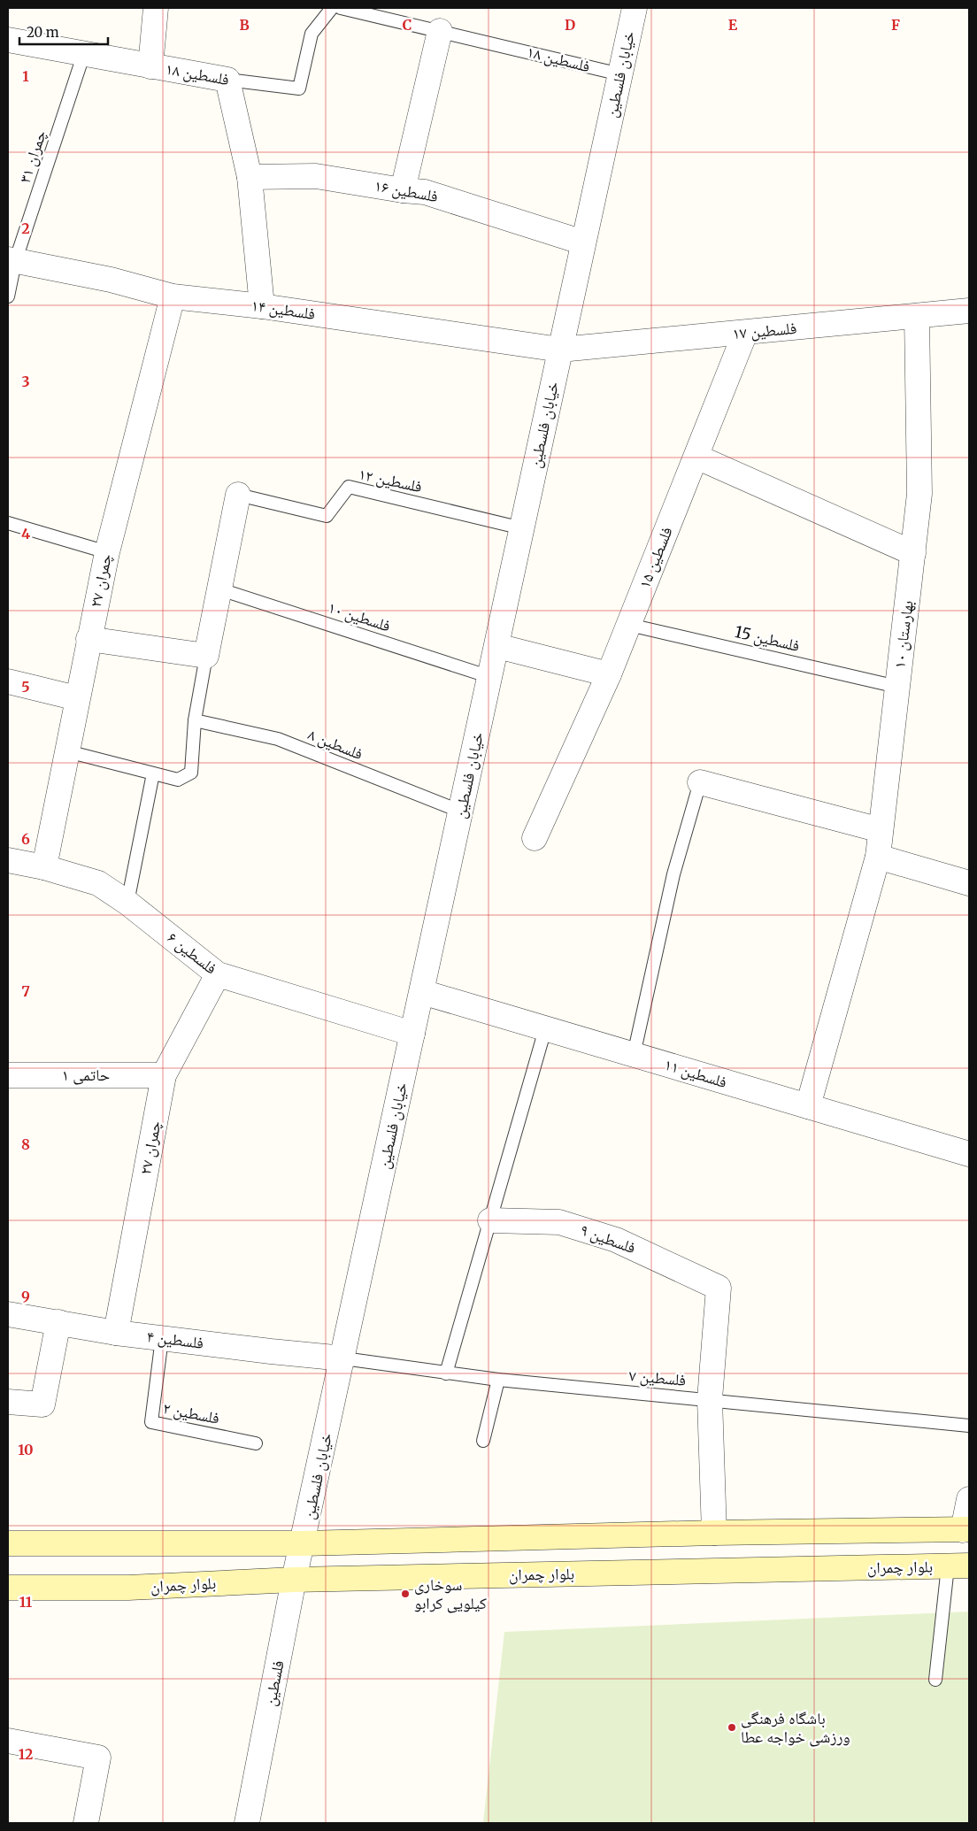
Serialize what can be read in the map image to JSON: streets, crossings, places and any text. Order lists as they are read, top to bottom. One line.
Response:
{"streets":{"main road":["بلوار چمران"],"street":["فلسطین ۱۸","خیابان فلسطین","فلسطین ۱۶","فلسطین ۱۴","فلسطین ۱۷","فلسطین ۱۵","چمران ۲۷","بهارستان ۱۰","فلسطین ۶","فلسطین ۱۱","حاتمی ۱","فلسطین ۹","فلسطین ۴","فلسطین"],"lane":["چمران ۳۱","فلسطین ۱۲","فلسطین ۱۰","فلسطین 15","فلسطین ۸","فلسطین ۷","فلسطین ۲"]},"crossings":[["فلسطین ۱۸","خیابان فلسطین"],["فلسطین ۱۸","چمران ۳۱"],["خیابان فلسطین","فلسطین ۱۶"],["خیابان فلسطین","فلسطین ۱۴"],["خیابان فلسطین","فلسطین ۱۷"],["خیابان فلسطین","فلسطین ۱۲"],["خیابان فلسطین","فلسطین ۱۰"],["خیابان فلسطین","فلسطین ۸"],["خیابان فلسطین","فلسطین ۶"],["خیابان فلسطین","فلسطین ۱۱"],["خیابان فلسطین","فلسطین ۴"],["خیابان فلسطین","فلسطین ۷"],["خیابان فلسطین","فلسطین"],["چمران ۳۱","فلسطین ۱۴"],["فلسطین ۱۴","فلسطین ۱۷"],["فلسطین ۱۴","چمران ۲۷"],["فلسطین ۱۷","فلسطین ۱۵"],["فلسطین ۱۷","بهارستان ۱۰"],["فلسطین ۱۵","فلسطین 15"],["چمران ۲۷","فلسطین ۶"],["چمران ۲۷","حاتمی ۱"],["چمران ۲۷","فلسطین ۴"],["بهارستان ۱۰","فلسطین 15"],["بهارستان ۱۰","فلسطین ۱۱"],["فلسطین ۹","فلسطین ۷"],["فلسطین ۴","فلسطین ۷"],["فلسطین ۴","فلسطین ۲"],["بلوار چمران","فلسطین"]],"places":["سوخاری کیلویی کرابو","باشگاه فرهنگی ورزشی خواجه عطا"],"scale_bar":"20 m","grid":{"columns":["B","C","D","E","F"],"rows":["1","2","3","4","5","6","7","8","9","10","11","12"]}}
